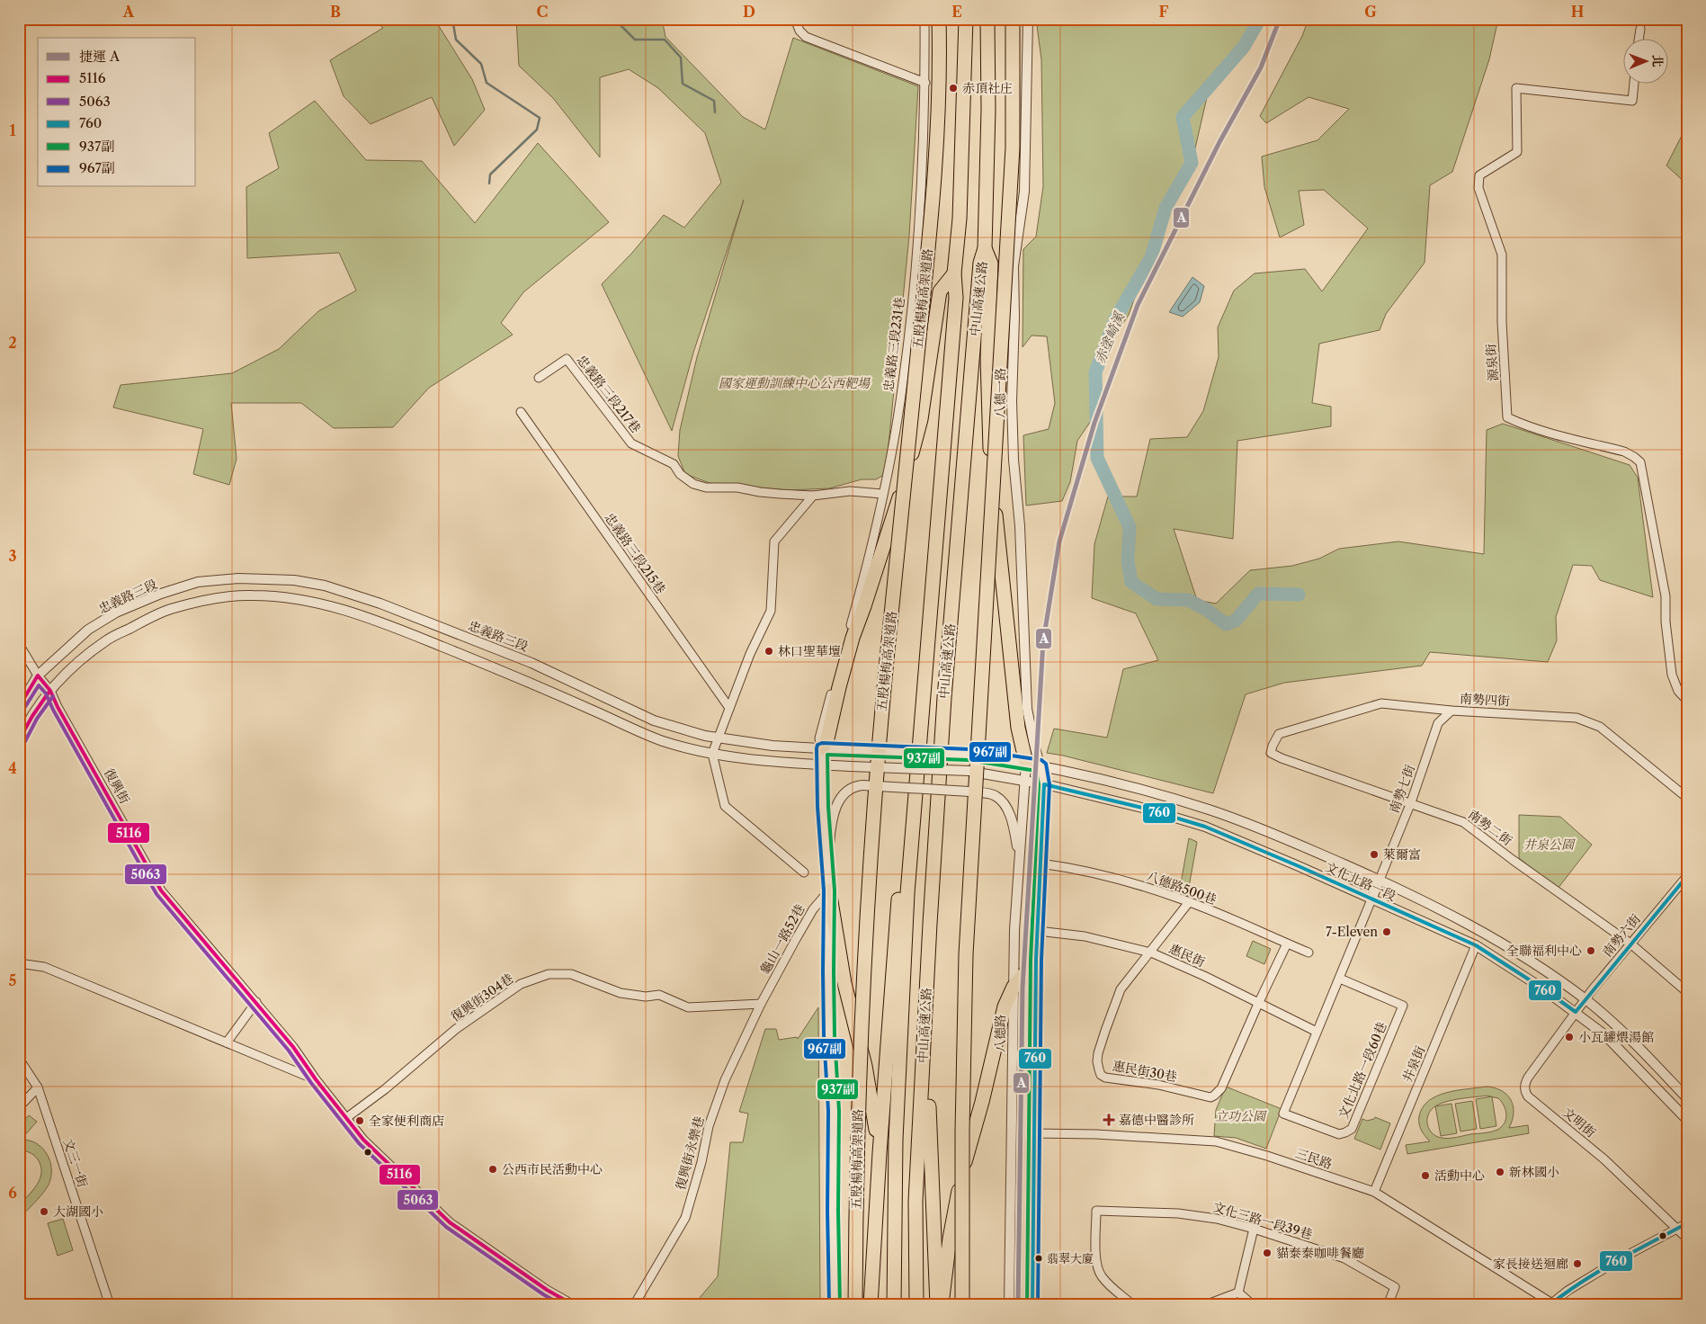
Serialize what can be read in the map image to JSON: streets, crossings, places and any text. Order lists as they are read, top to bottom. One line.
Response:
{"streets":{"highway":["五股楊梅高架道路","中山高速公路"],"street":["忠義路三段231巷","源泉街","八德一路","忠義路三段217巷","忠義路三段215巷","忠義路三段","南勢四街","復興街","南勢七街","南勢二街","文化北路一段","八德路500巷","南勢六街","龜山一路52巷","惠民街","復興街304巷","八德路","井泉街","文化北路一段60巷","惠民街30巷","文明街","復興街永樂巷","三民路","文三一街","文化三路一段39巷"]},"crossings":[["忠義路三段231巷","忠義路三段217巷"],["忠義路三段231巷","忠義路三段"],["八德一路","文化北路一段"],["忠義路三段","復興街"],["忠義路三段","文化北路一段"],["南勢四街","南勢七街"],["南勢四街","南勢二街"],["復興街","復興街304巷"],["南勢七街","南勢二街"],["南勢七街","文化北路一段"],["南勢二街","南勢六街"],["文化北路一段","南勢六街"],["文化北路一段","八德路"],["文化北路一段","井泉街"],["文化北路一段","文化北路一段60巷"],["文化北路一段","文明街"],["八德路500巷","惠民街30巷"],["南勢六街","文明街"],["龜山一路52巷","復興街304巷"],["龜山一路52巷","復興街永樂巷"],["惠民街","文化北路一段60巷"],["惠民街","惠民街30巷"],["復興街304巷","復興街永樂巷"],["井泉街","三民路"]],"water":["赤塗崎溪"],"parks":["國家運動訓練中心公西靶場","井泉公園","立功公園"],"places":{"other":["赤頂社庄","林口聖華壇","萊爾富","7-Eleven","全聯福利中心","小瓦罐煨湯館","全家便利商店","公西市民活動中心","新林國小","活動中心","大湖國小","貓泰泰咖啡餐廳","翡翠大廈","家長接送迴廊"],"health":["嘉德中醫診所"]},"lines":["metro line A","transit line 5116","transit line 5063","transit line 967副","transit line 937副","transit line 760"],"legend":["捷運 A","5116","5063","760","937副","967副"],"north":"right","grid":{"columns":["A","B","C","D","E","F","G","H"],"rows":["1","2","3","4","5","6"]}}
